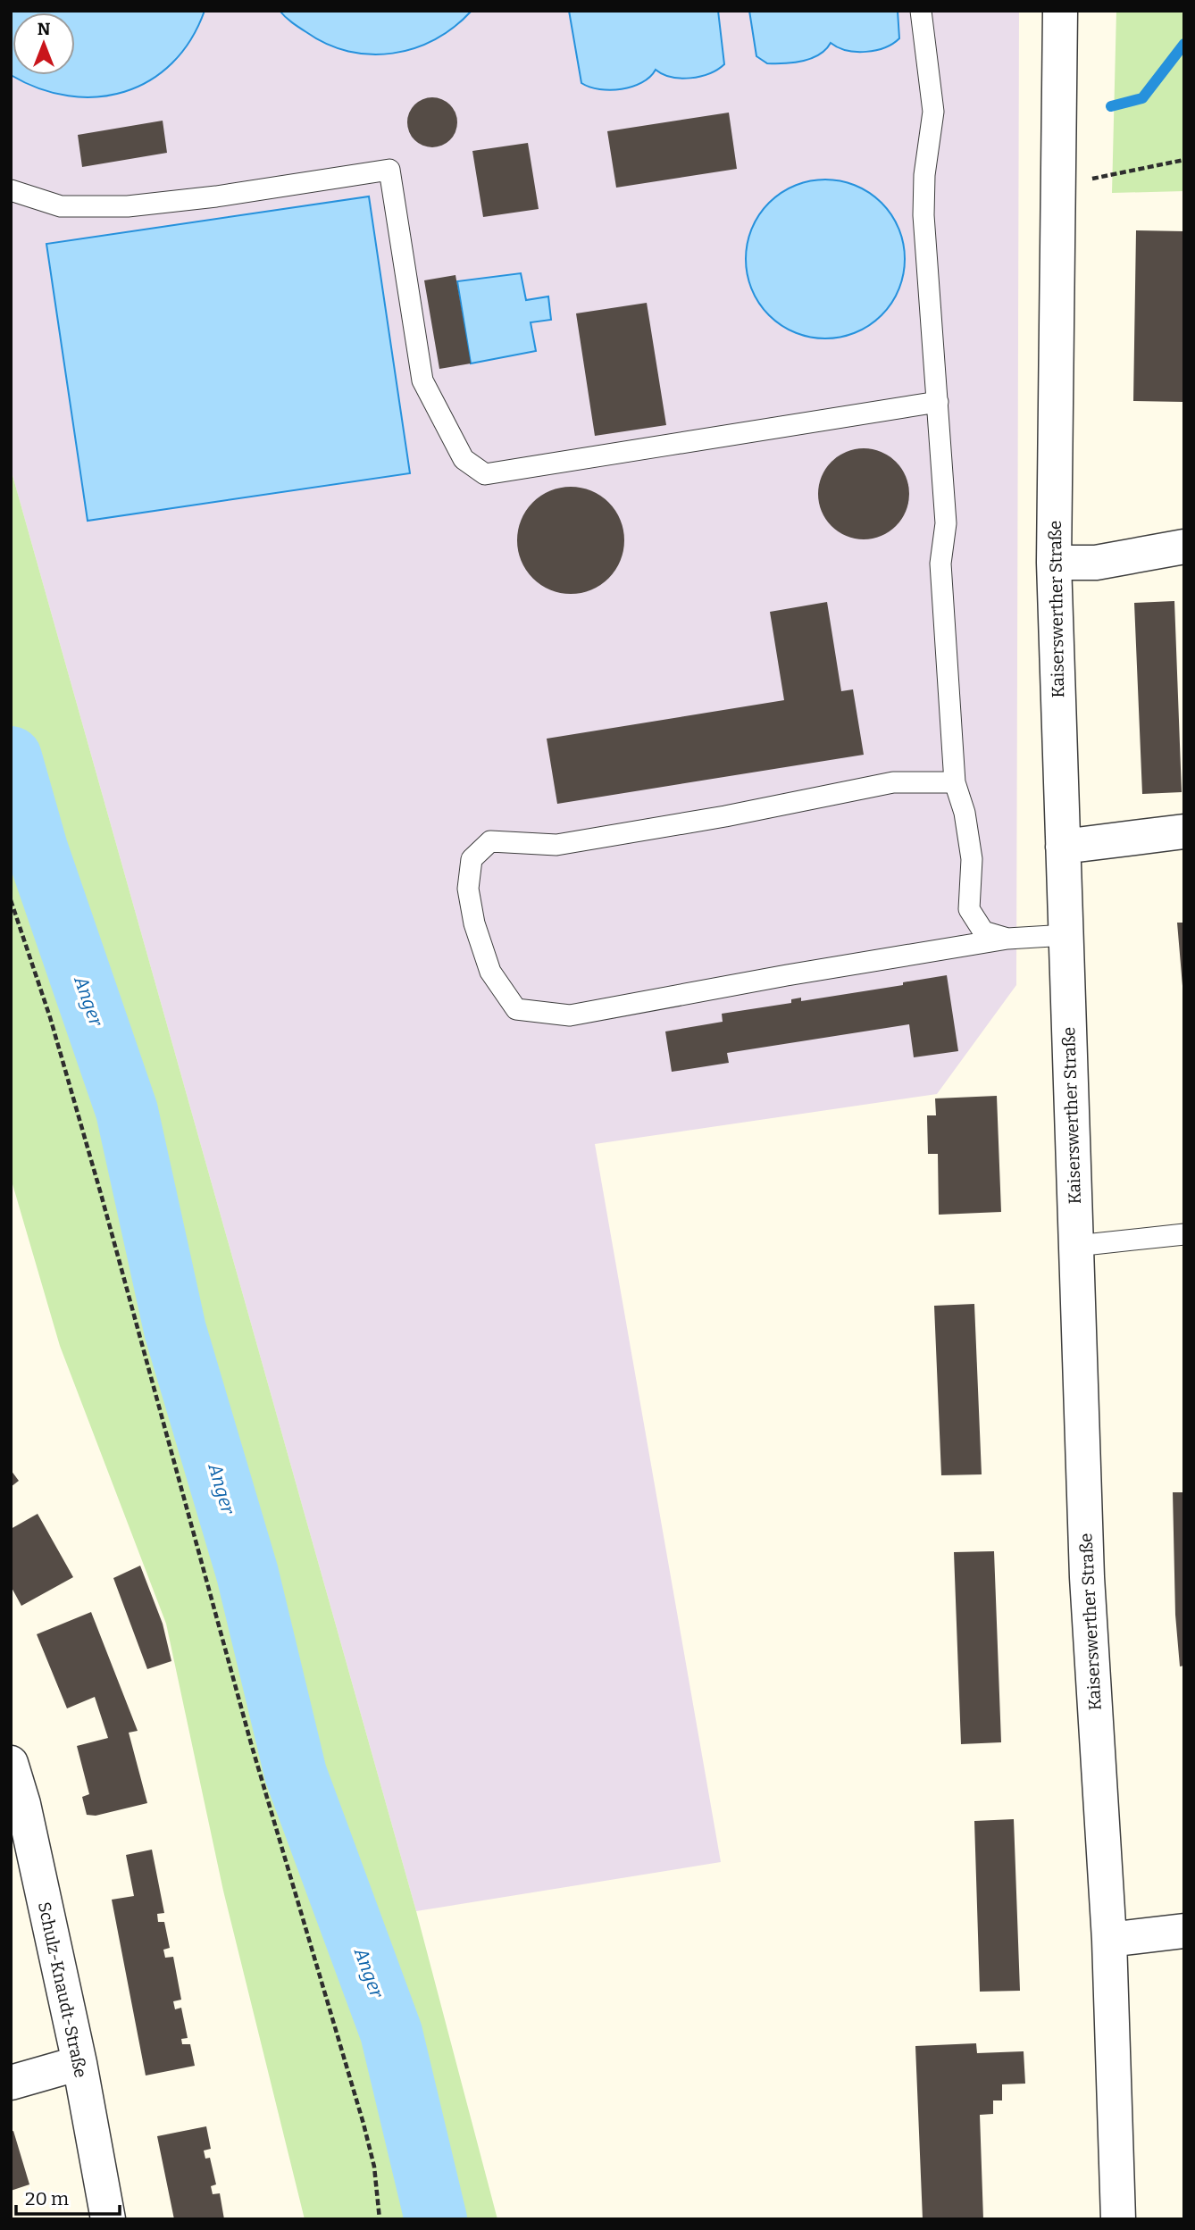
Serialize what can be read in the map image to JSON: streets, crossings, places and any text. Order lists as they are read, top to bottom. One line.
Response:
{"streets":{"street":["Kaiserswerther Straße","Schulz-Knaudt-Straße"]},"water":["Anger"],"scale_bar":"20 m","north":"top"}
